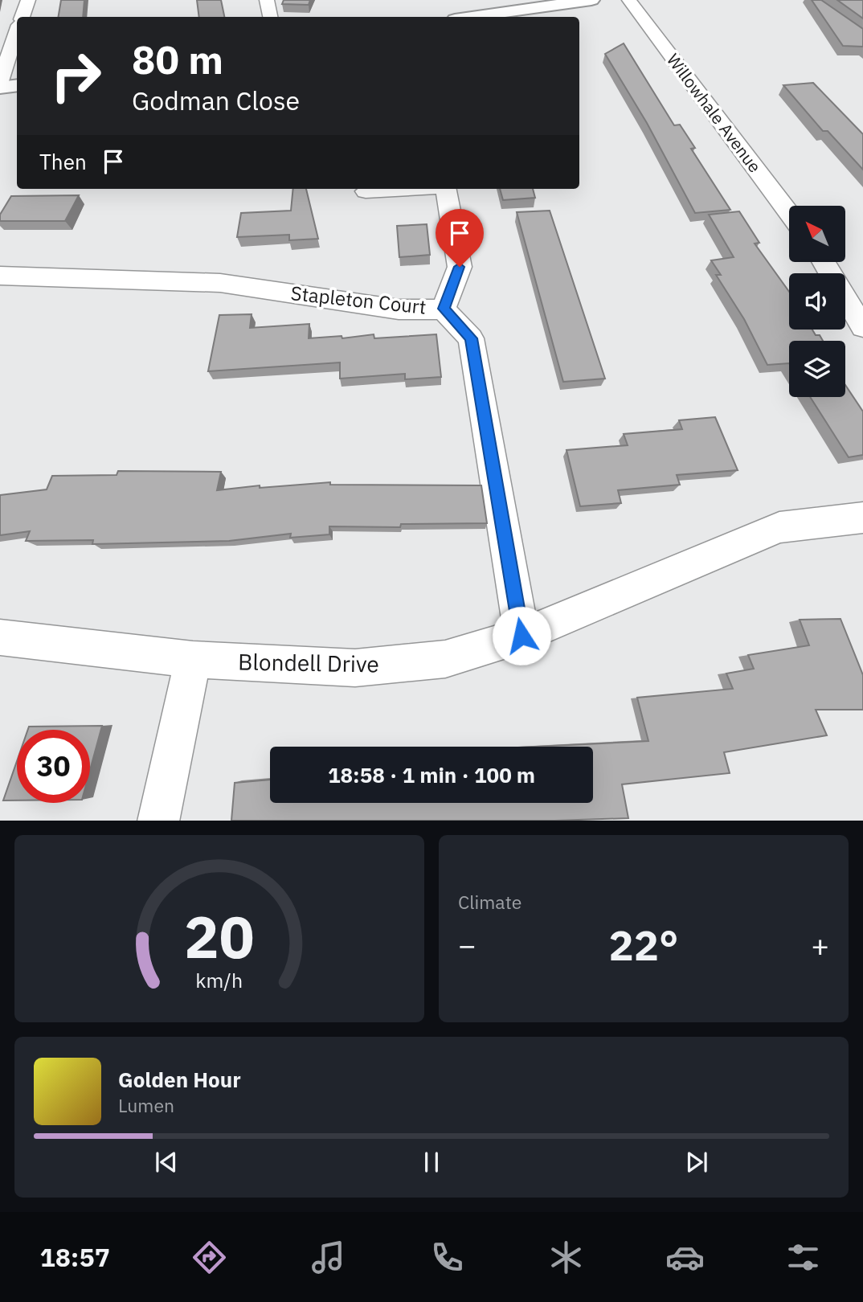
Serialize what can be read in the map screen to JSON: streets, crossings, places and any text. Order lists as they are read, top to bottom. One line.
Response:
{"streets":{"street":["Willowhale Avenue","Stapleton Court","Blondell Drive"]},"crossings":[["Stapleton Court","Blondell Drive"]],"north":"top left","page":{"turn":["80 m","Godman Close"],"then":"Then","limit":"30","trip":"18:58 · 1 min · 100 m","tile":"Climate","heat":["−","22°","+"],"song":["Golden Hour","Lumen"],"tabs":"18:57","gauge":["20","km/h"]}}
